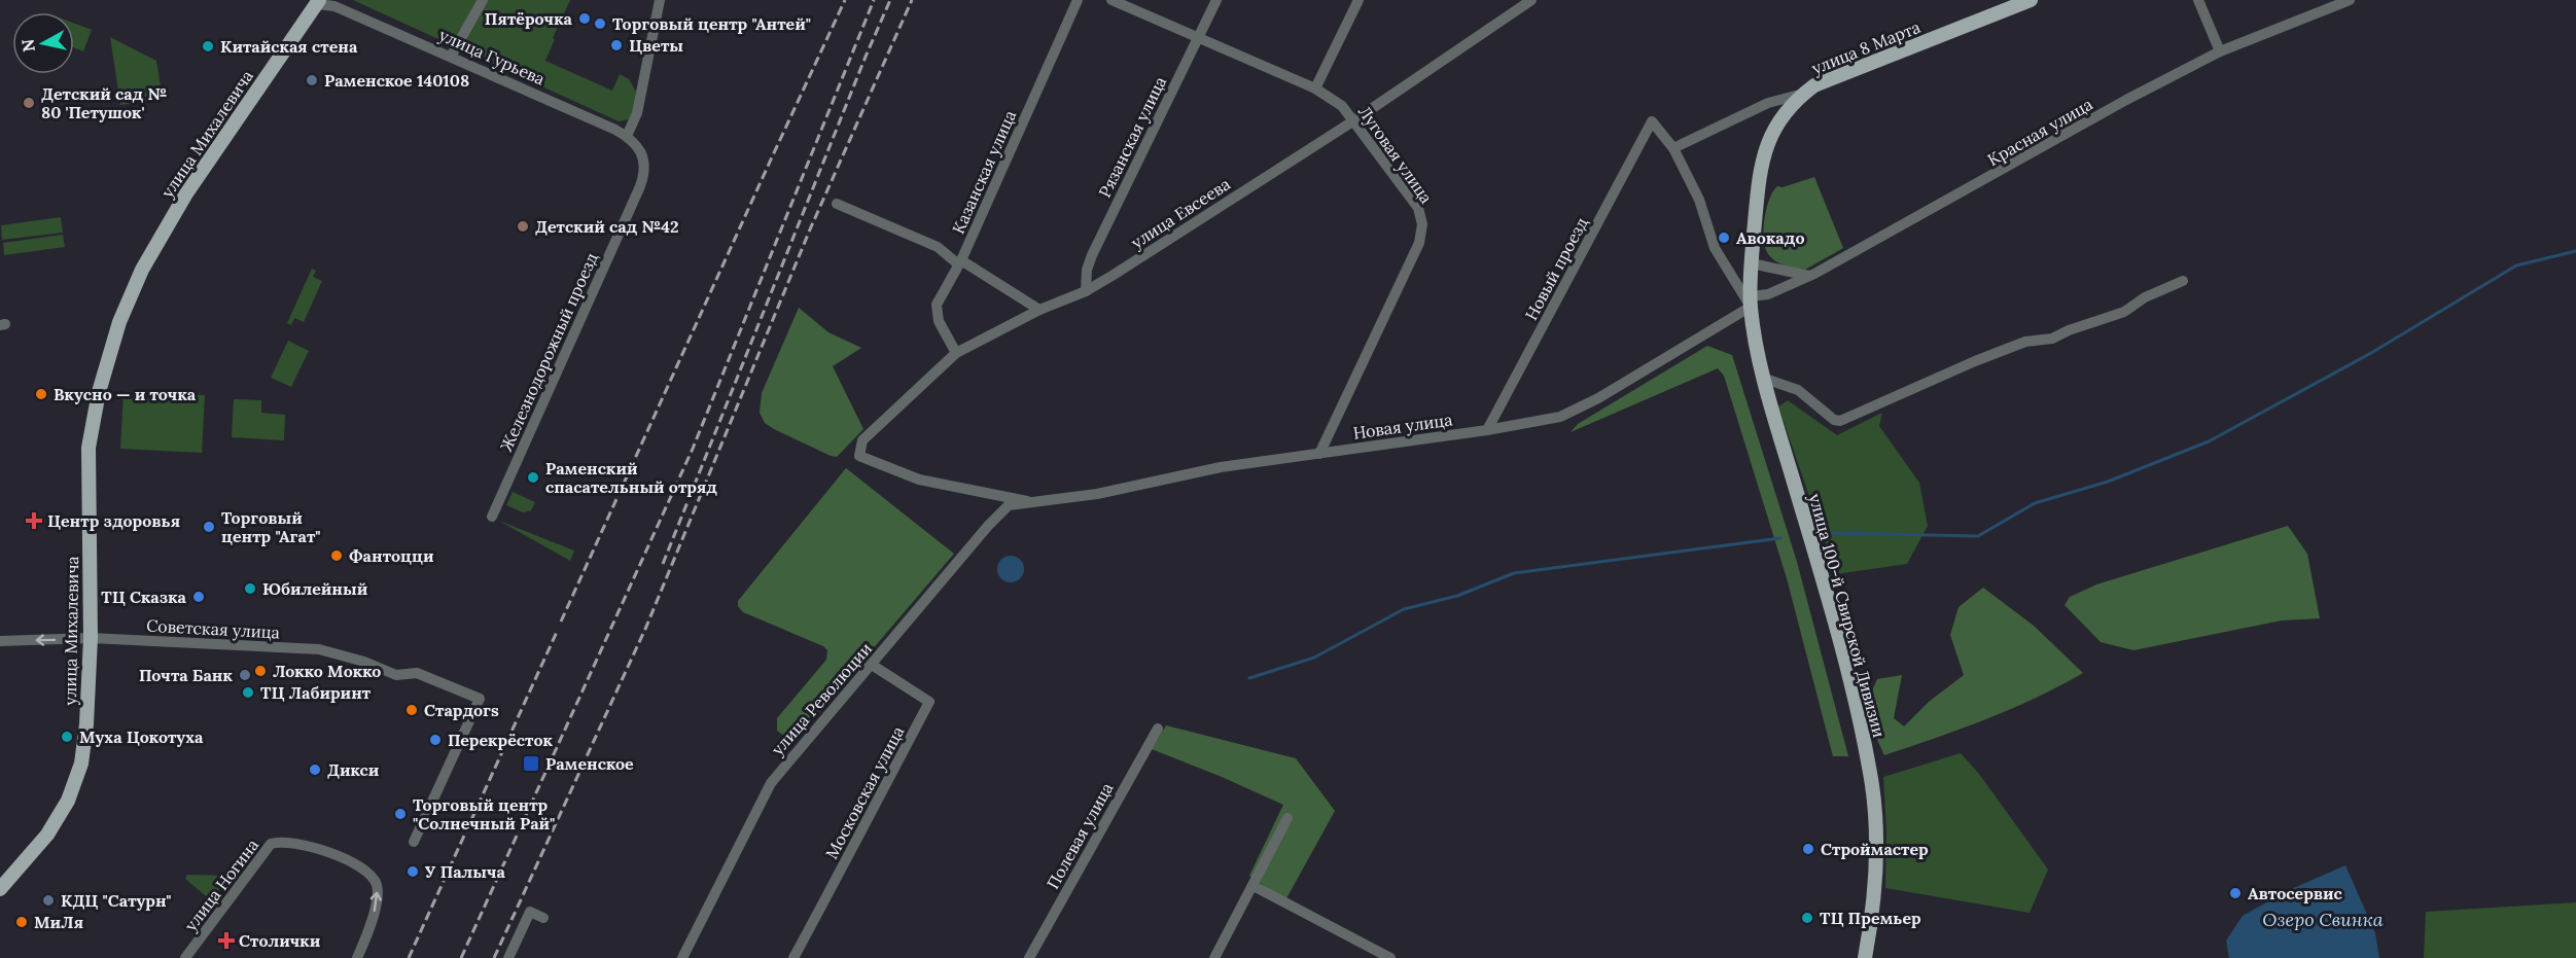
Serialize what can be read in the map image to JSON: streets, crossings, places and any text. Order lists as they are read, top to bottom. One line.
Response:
{"streets":{"main road":["улица 8 Марта","улица Михалевича","улица 100-й Свирской Дивизии"],"street":["улица Гурьева","Красная улица","Рязанская улица","Луговая улица","Казанская улица","улица Евсеева","Новый проезд","Железнодорожный проезд","Новая улица","Советская улица","улица Революции","Московская улица","Полевая улица","улица Ногина"]},"crossings":[["улица 8 Марта","Красная улица"],["улица 8 Марта","Новая улица"],["улица 8 Марта","улица 100-й Свирской Дивизии"],["улица Гурьева","улица Михалевича"],["улица Гурьева","Железнодорожный проезд"],["Красная улица","Новая улица"],["Красная улица","улица 100-й Свирской Дивизии"],["улица Михалевича","Советская улица"],["Рязанская улица","Луговая улица"],["Рязанская улица","улица Евсеева"],["Луговая улица","улица Евсеева"],["Луговая улица","Новая улица"],["Казанская улица","улица Евсеева"],["улица Евсеева","Новая улица"],["улица Евсеева","улица Революции"],["Новый проезд","Новая улица"],["Новая улица","улица 100-й Свирской Дивизии"],["Новая улица","улица Революции"],["улица Революции","Московская улица"]],"water":["Озеро Свинка"],"places":{"other":["Пятёрочка","Торговый центр \"Антей\"","Цветы","Китайская стена","Раменское 140108","Детский сад № 80 'Петушок'","Детский сад №42","Авокадо","Вкусно — и точка","Раменский спасательный отряд","Торговый центр \"Агат\"","Фантоцци","Юбилейный","ТЦ Сказка","Локко Мокко","Почта Банк","ТЦ Лабиринт","Стардогs","Муха Цокотуха","Перекрёсток","Дикси","Торговый центр \"Солнечный Рай\"","Строймастер","У Палыча","Автосервис","КДЦ \"Сатурн\"","ТЦ Премьер","МиЛя"],"health":["Центр здоровья","Столички"],"transit":["Раменское"]},"north":"left"}
